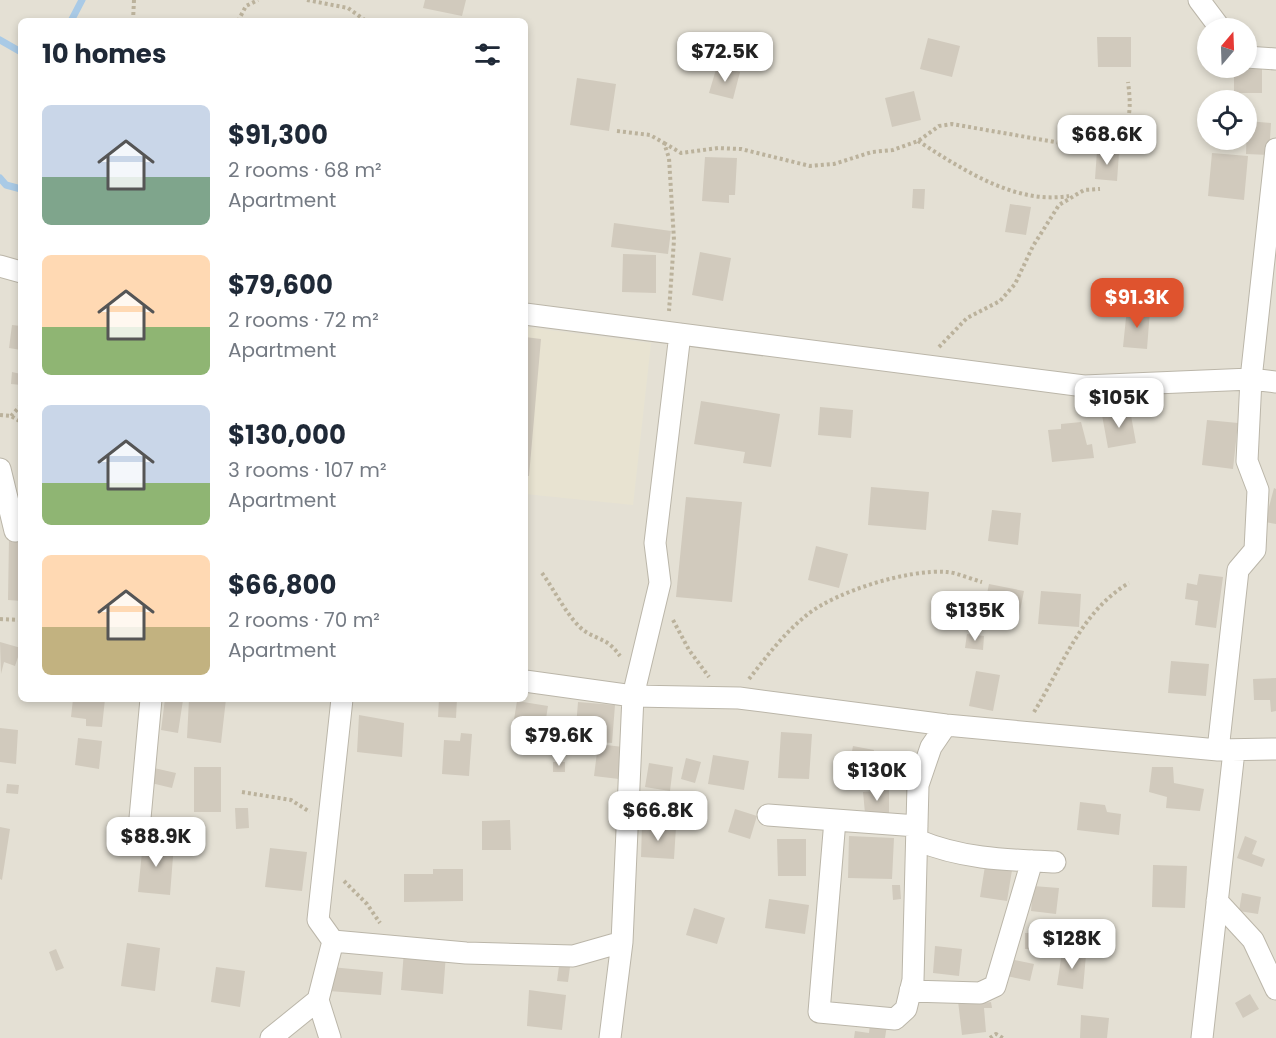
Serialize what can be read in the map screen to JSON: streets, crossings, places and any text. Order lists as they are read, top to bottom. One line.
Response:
{"north":"top","page":{"heading":"10 homes","price":["$72.5K","$68.6K","$91.3K","$105K","$135K","$79.6K","$130K","$66.8K","$88.9K","$128K"],"list":[{"name":"$91,300","note":"2 rooms · 68 m² · Apartment"},{"name":"$79,600","note":"2 rooms · 72 m² · Apartment"},{"name":"$130,000","note":"3 rooms · 107 m² · Apartment"},{"name":"$66,800","note":"2 rooms · 70 m² · Apartment"}]}}
